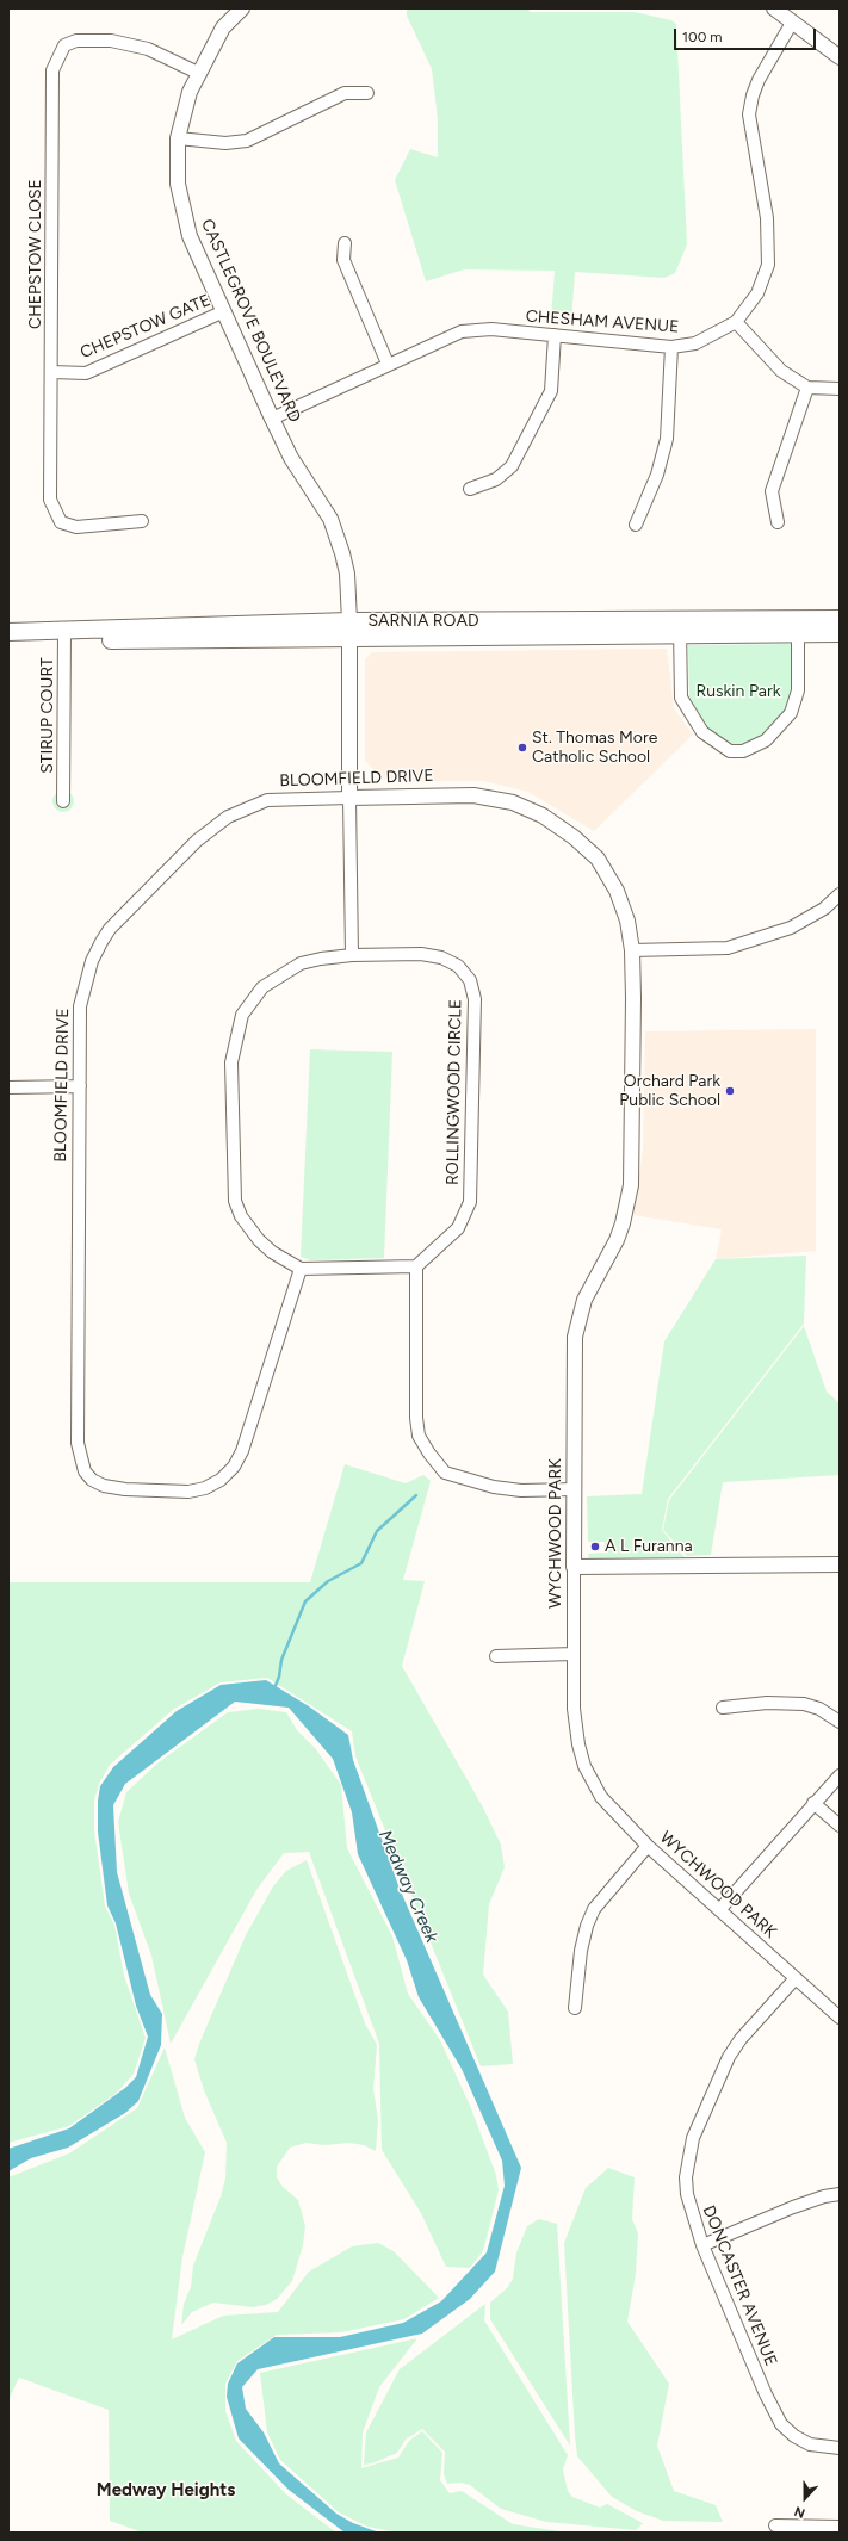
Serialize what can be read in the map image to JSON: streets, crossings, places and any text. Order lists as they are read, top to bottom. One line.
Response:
{"streets":{"main road":["SARNIA ROAD"],"street":["CHEPSTOW CLOSE","CASTLEGROVE BOULEVARD","CHESHAM AVENUE","CHEPSTOW GATE","STIRUP COURT","BLOOMFIELD DRIVE","ROLLINGWOOD CIRCLE","WYCHWOOD PARK","DONCASTER AVENUE"]},"crossings":[["CHEPSTOW CLOSE","CASTLEGROVE BOULEVARD"],["CHEPSTOW CLOSE","CHEPSTOW GATE"],["CASTLEGROVE BOULEVARD","CHESHAM AVENUE"],["CASTLEGROVE BOULEVARD","CHEPSTOW GATE"],["CASTLEGROVE BOULEVARD","SARNIA ROAD"],["SARNIA ROAD","STIRUP COURT"],["BLOOMFIELD DRIVE","ROLLINGWOOD CIRCLE"],["BLOOMFIELD DRIVE","WYCHWOOD PARK"],["WYCHWOOD PARK","DONCASTER AVENUE"]],"districts":["Medway Heights"],"water":["Medway Creek"],"parks":["Ruskin Park"],"places":["St. Thomas More Catholic School","Orchard Park Public School","A L Furanna"],"scale_bar":"100 m","north":"bottom"}
